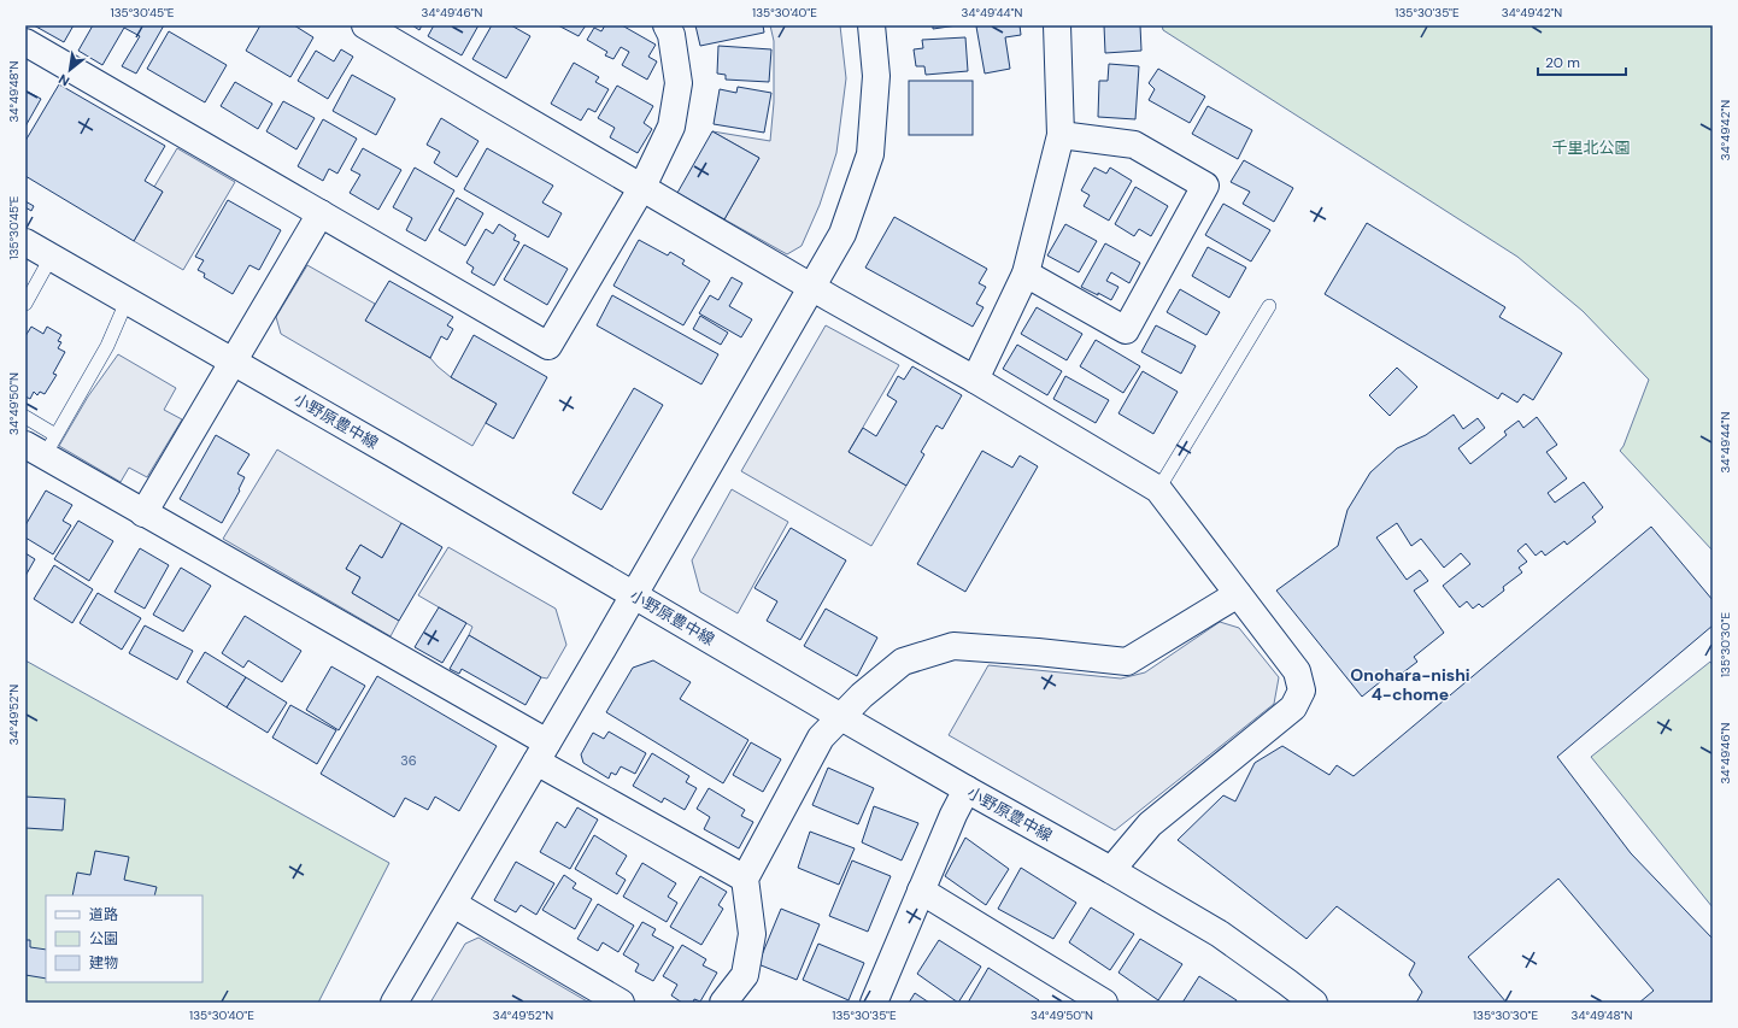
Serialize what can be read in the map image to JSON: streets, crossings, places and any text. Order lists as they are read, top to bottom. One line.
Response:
{"streets":{"street":["小野原豊中線"]},"districts":["Onohara-nishi 4-chome"],"parks":["千里北公園"],"house_numbers":["36"],"legend":["道路","公園","建物"],"scale_bar":"20 m","north":"bottom left","coordinates":["135°30'45\"E","34°49'46\"N","135°30'40\"E","34°49'44\"N","135°30'35\"E","34°49'42\"N","34°49'48\"N","34°49'50\"N","135°30'30\"E","34°49'52\"N"]}
